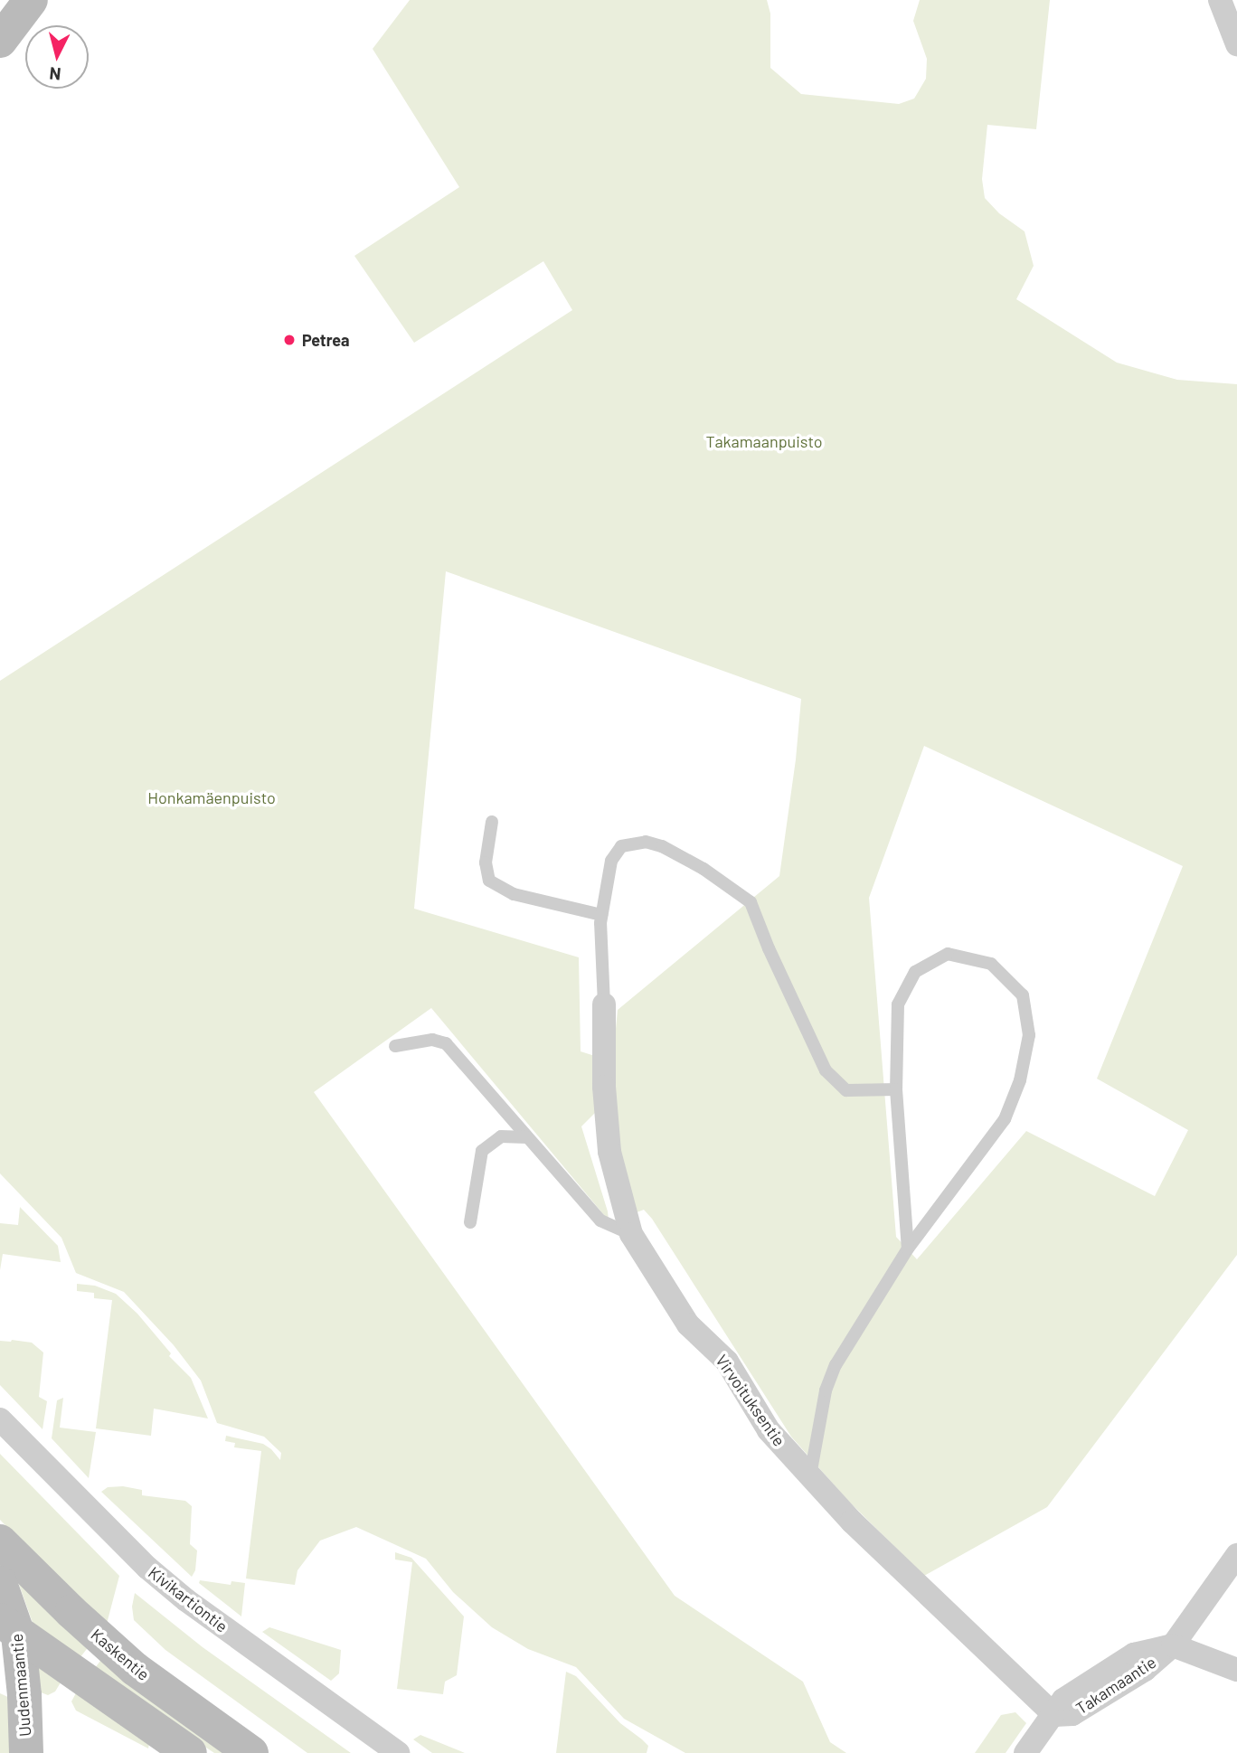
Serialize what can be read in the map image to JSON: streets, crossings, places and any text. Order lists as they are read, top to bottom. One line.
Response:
{"streets":{"main road":["Kaskentie","Uudenmaantie"],"street":["Virvoituksentie","Kivikartiontie","Takamaantie"]},"crossings":[["Virvoituksentie","Takamaantie"]],"parks":["Takamaanpuisto","Honkamäenpuisto"],"places":["Petrea"],"north":"bottom"}
